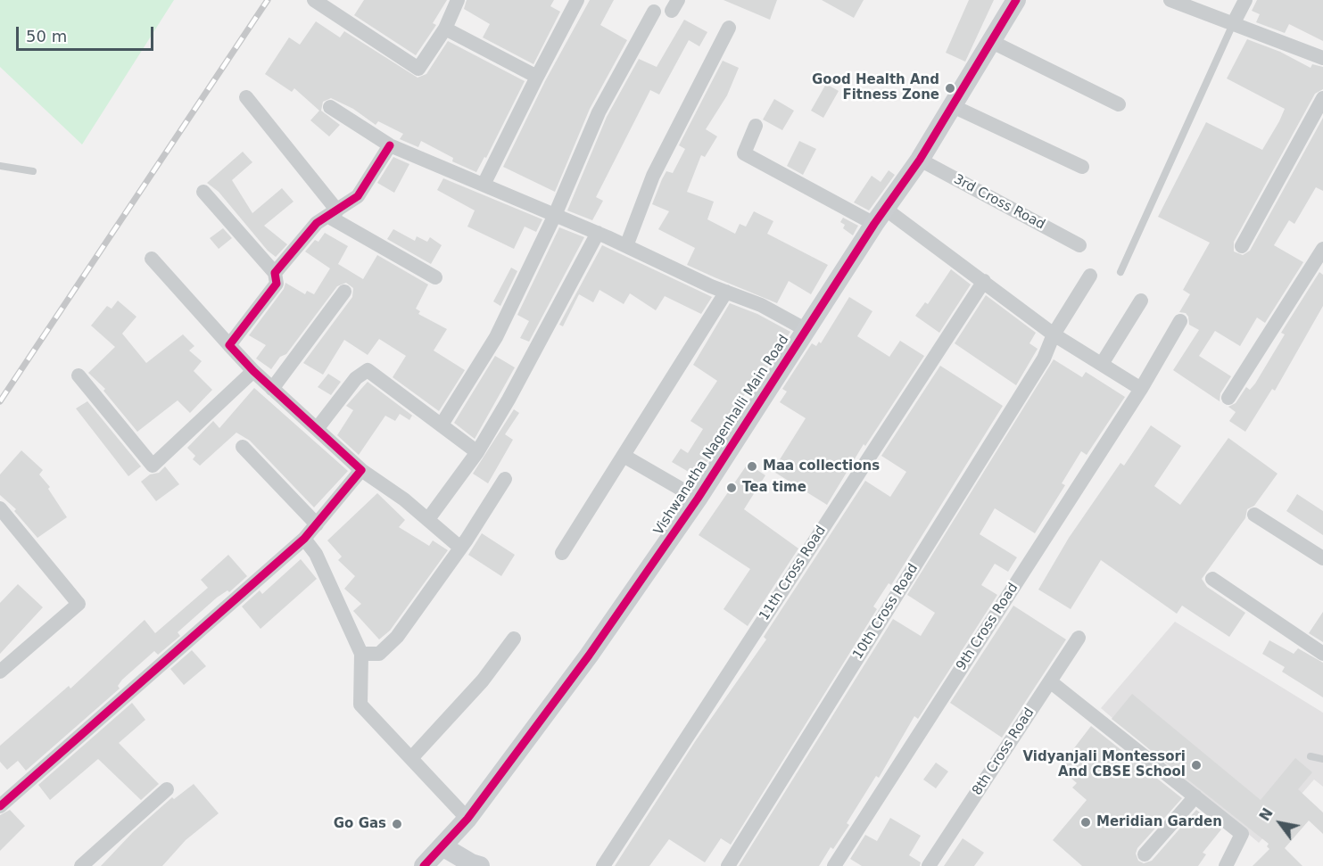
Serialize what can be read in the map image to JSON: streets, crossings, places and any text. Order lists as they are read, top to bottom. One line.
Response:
{"streets":{"street":["3rd Cross Road","Vishwanatha Nagenhalli Main Road","11th Cross Road","10th Cross Road","9th Cross Road","8th Cross Road"]},"crossings":[["3rd Cross Road","Vishwanatha Nagenhalli Main Road"]],"places":["Good Health And Fitness Zone","Maa collections","Tea time","Vidyanjali Montessori And CBSE School","Meridian Garden","Go Gas"],"scale_bar":"50 m","north":"top left"}
